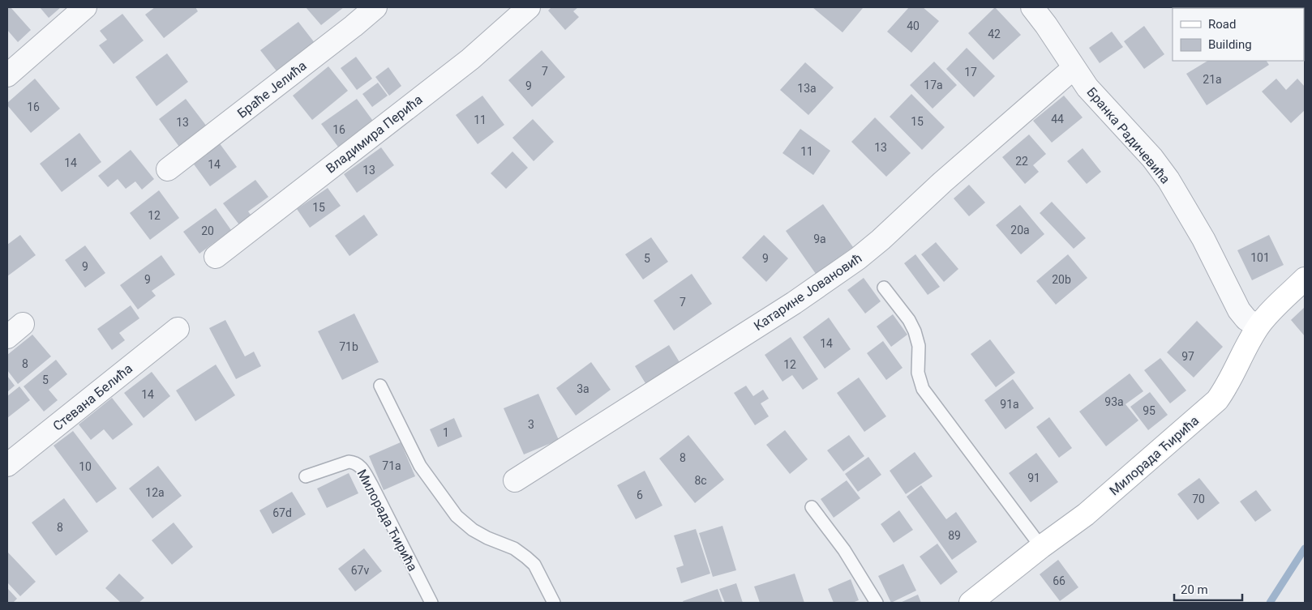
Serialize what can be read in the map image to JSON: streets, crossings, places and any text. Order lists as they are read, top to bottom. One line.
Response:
{"streets":{"street":["Браће Јелића","Владимира Перића","Бранка Радичевића","Катарине Јовановић","Стевана Белића","Милорада Ћирића"]},"crossings":[["Бранка Радичевића","Катарине Јовановић"],["Бранка Радичевића","Милорада Ћирића"]],"house_numbers":["40","42","7","17","21a","17a","9","13a","16","44","11","15","13","16","13","11","22","14","14","13","15","12","20a","20","9a","101","5","9","9","9","20b","7","14","71b","97","8","12","5","3a","14","93a","91a","95","3","1","8","71a","10","91","8c","12a","6","70","67d","8","89","67v","66"],"legend":["Road","Building"],"scale_bar":"20 m"}
